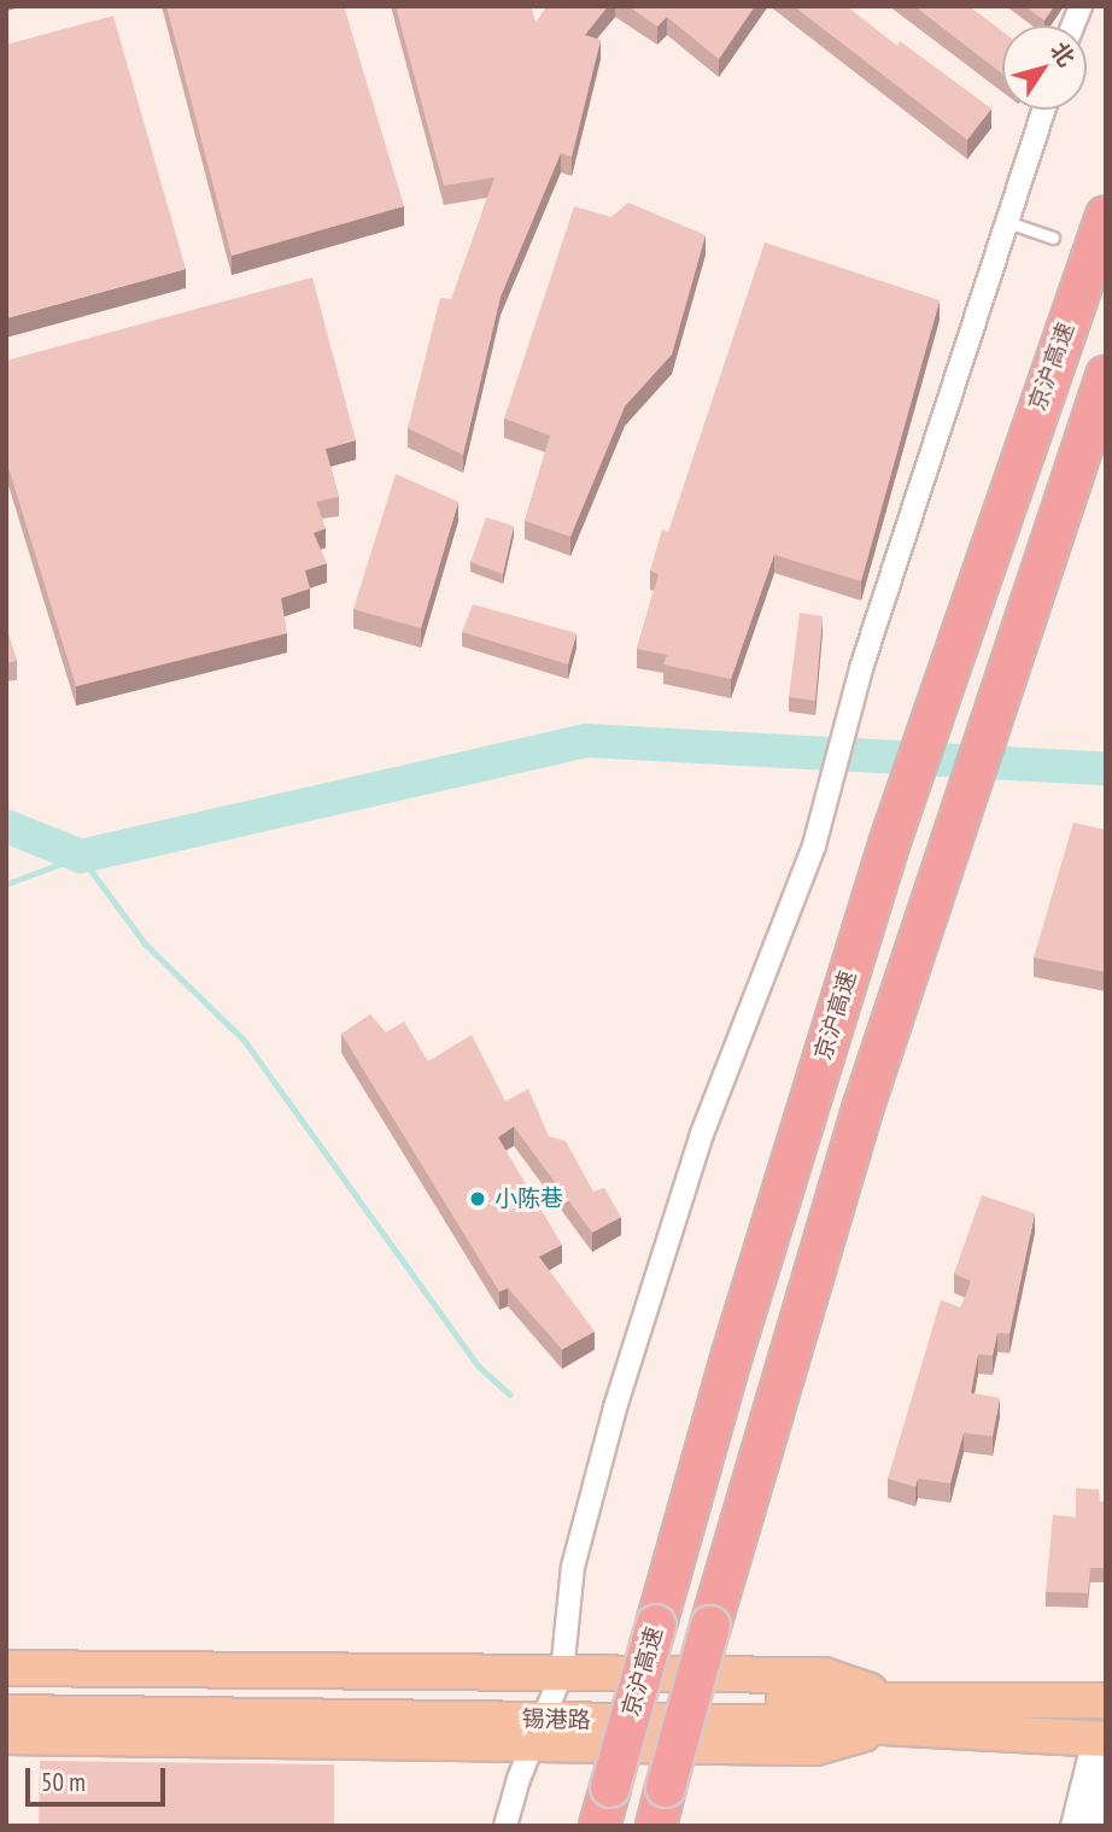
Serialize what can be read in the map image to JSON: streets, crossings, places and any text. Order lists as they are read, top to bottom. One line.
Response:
{"streets":{"highway":["京沪高速"],"main road":["锡港路"]},"places":["小陈巷"],"scale_bar":"50 m","north":"top right"}
